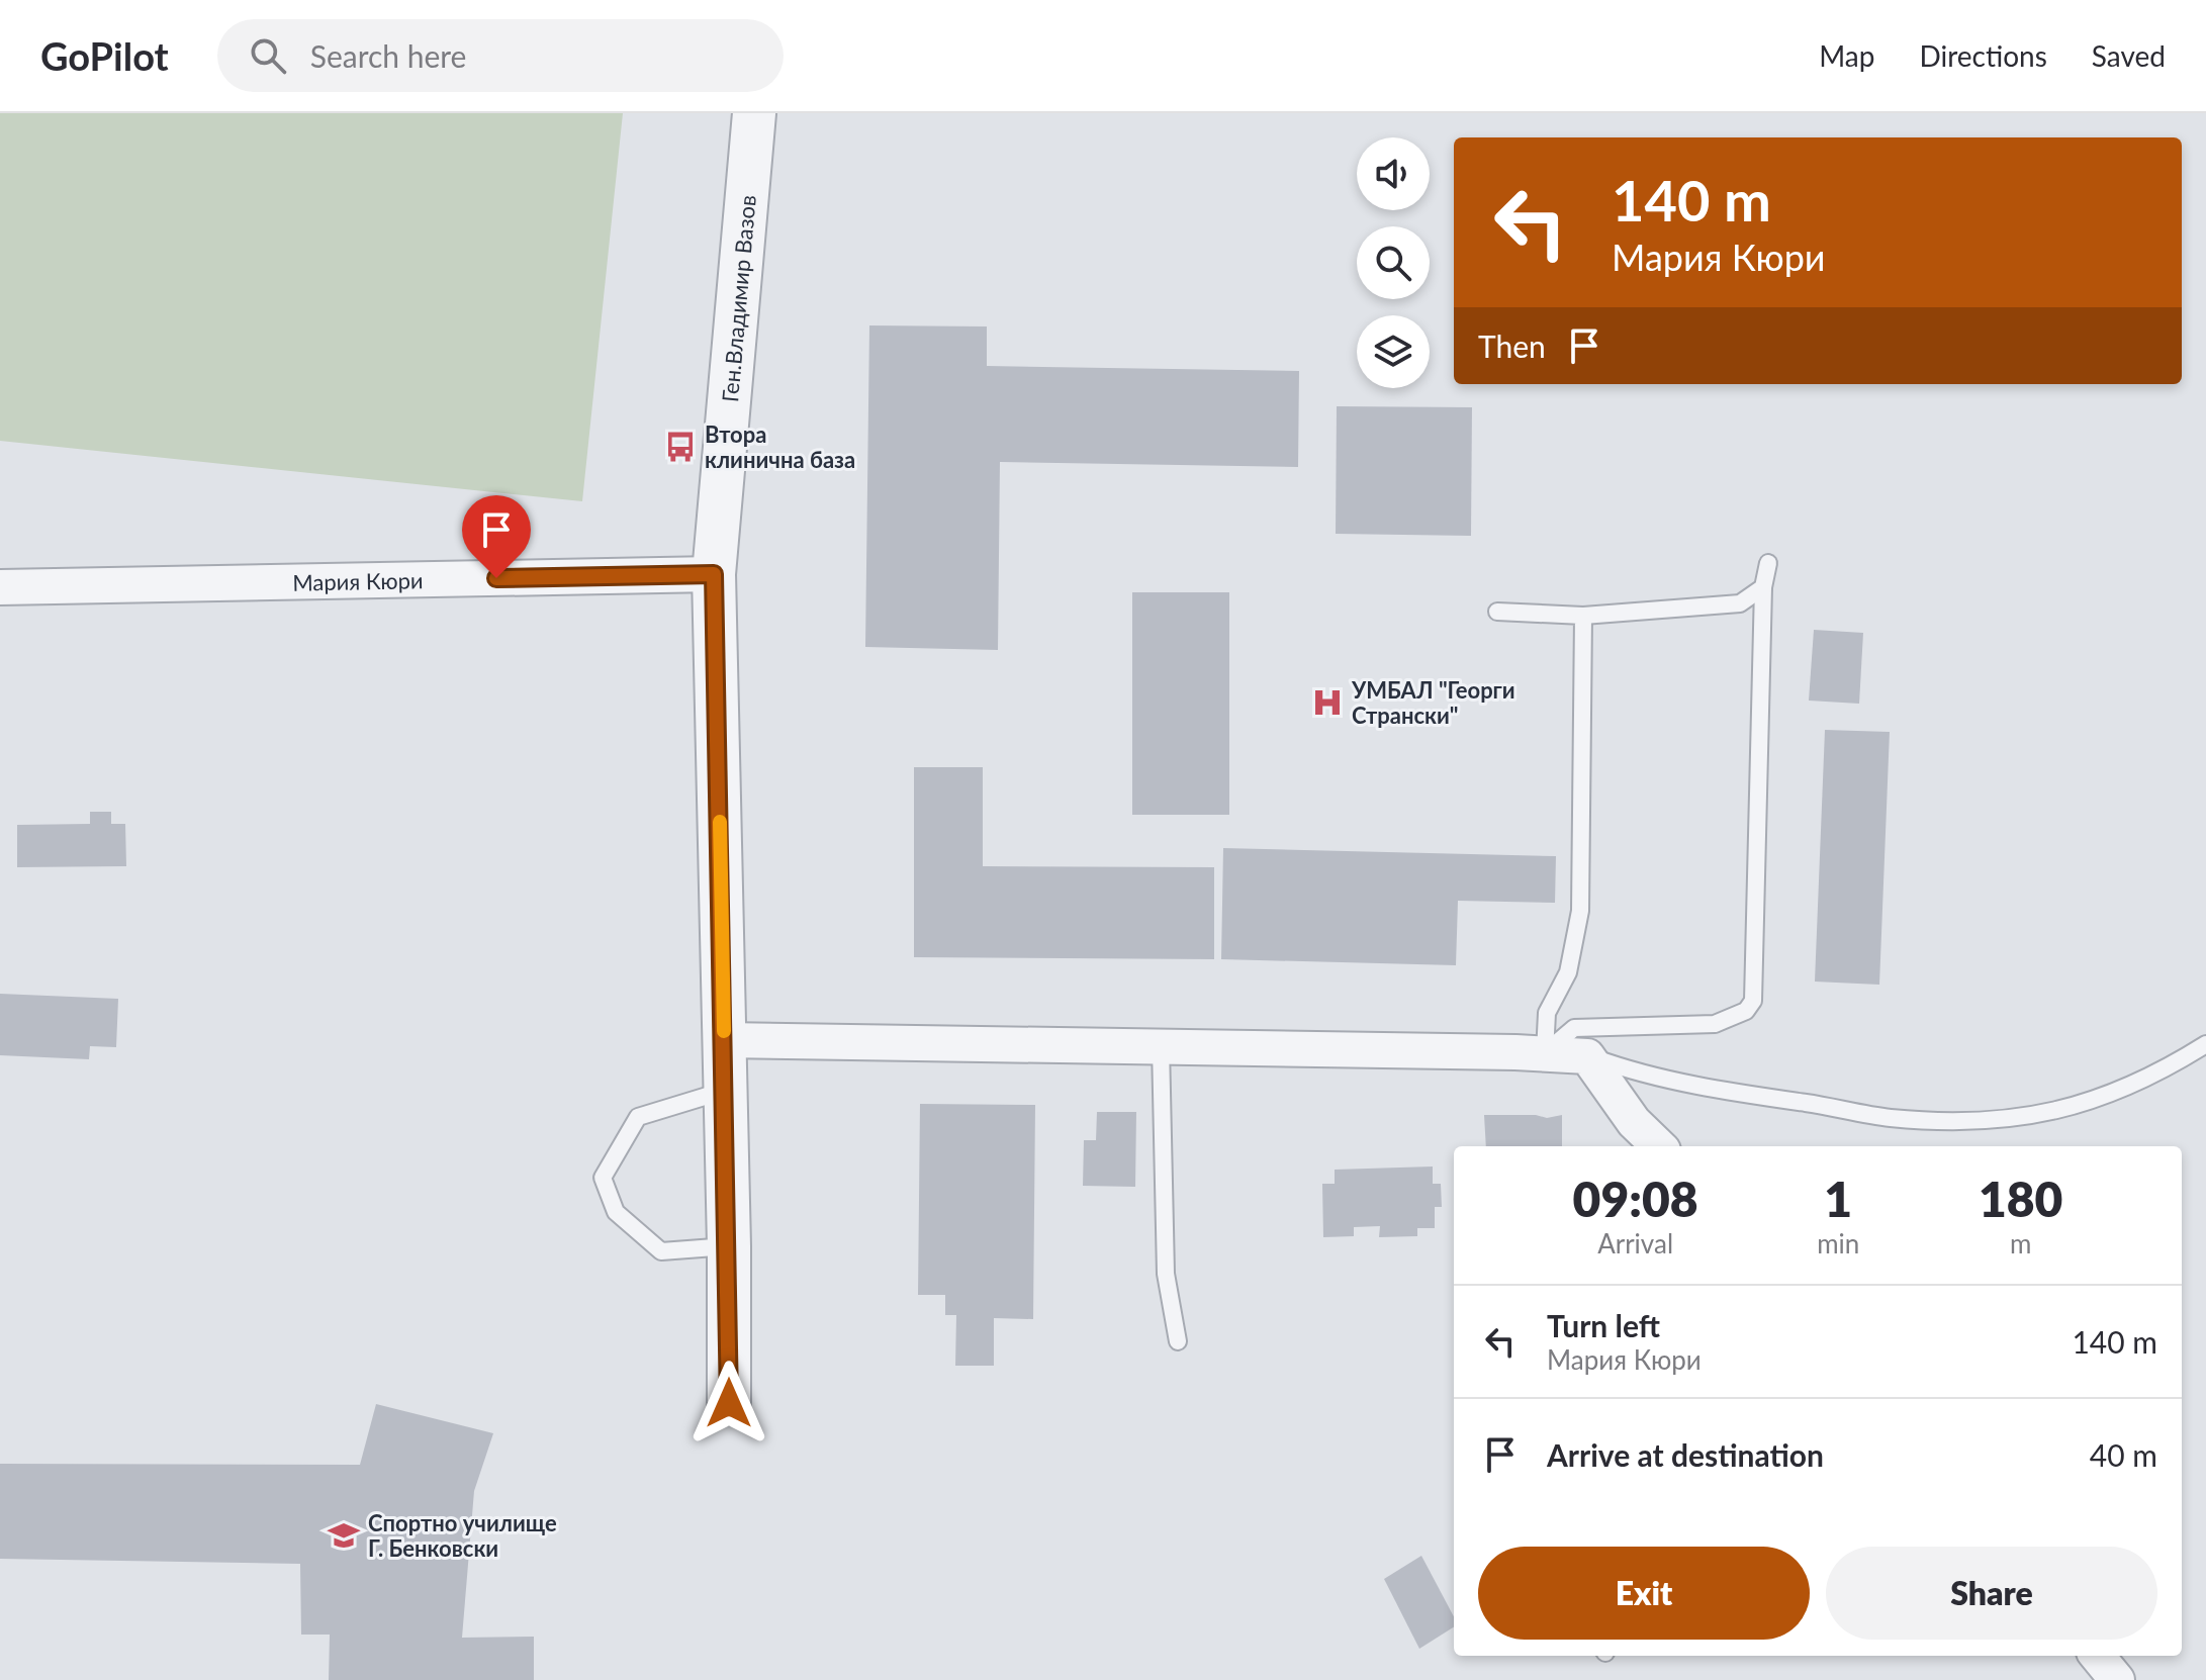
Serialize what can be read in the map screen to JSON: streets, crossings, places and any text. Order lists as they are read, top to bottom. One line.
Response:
{"streets":{"street":["Ген.Владимир Вазов","Мария Кюри"]},"crossings":[["Ген.Владимир Вазов","Мария Кюри"]],"places":{"bus stop":["Втора клинична база"],"hospital":["УМБАЛ \"Георги Странски\""],"school or university":["Спортно училище Г. Бенковски"]},"page":{"header":"GoPilot","search":"Search here","nav":["Map","Directions","Saved"],"turn":["140 m","Мария Кюри"],"then":"Then","eta":["09:08","Arrival","1","min","180","m"],"list":[{"name":"Turn left","note":"Мария Кюри","value":"140 m"},{"name":"Arrive at destination","value":"40 m"}],"buttons":["Exit","Share"]}}
